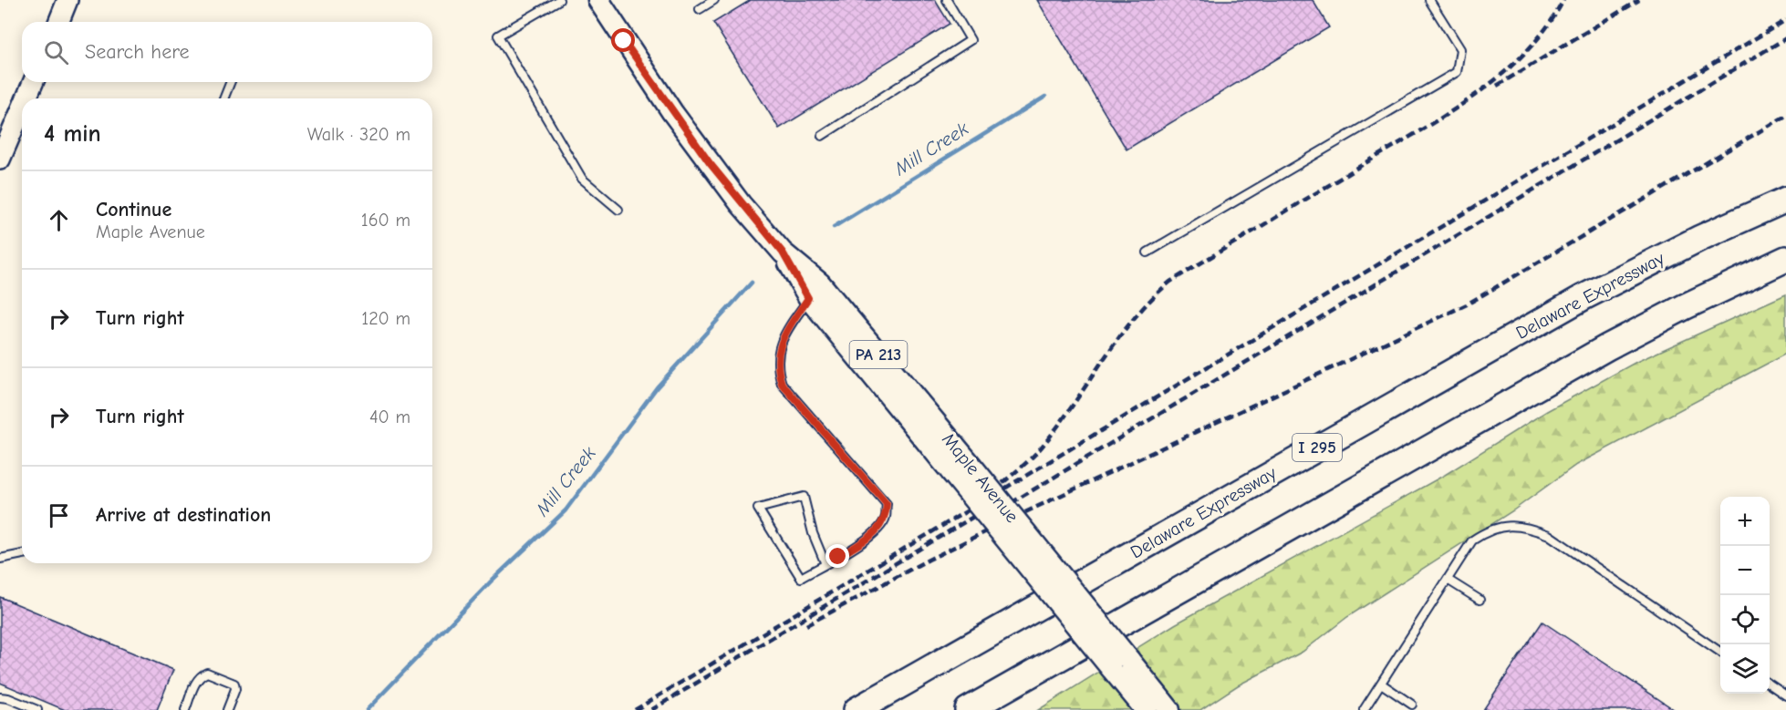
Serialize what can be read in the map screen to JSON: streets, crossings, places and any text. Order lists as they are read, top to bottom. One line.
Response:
{"streets":{"highway":["Delaware Expressway","I 295"],"main road":["PA 213","Maple Avenue"]},"water":["Mill Creek"],"page":{"search":"Search here","heading":["4 min","Walk · 320 m"],"list":[["Continue","Maple Avenue","160 m"],["Turn right","120 m"],["Turn right","40 m"],"Arrive at destination"],"map_buttons":["+","−"]}}
